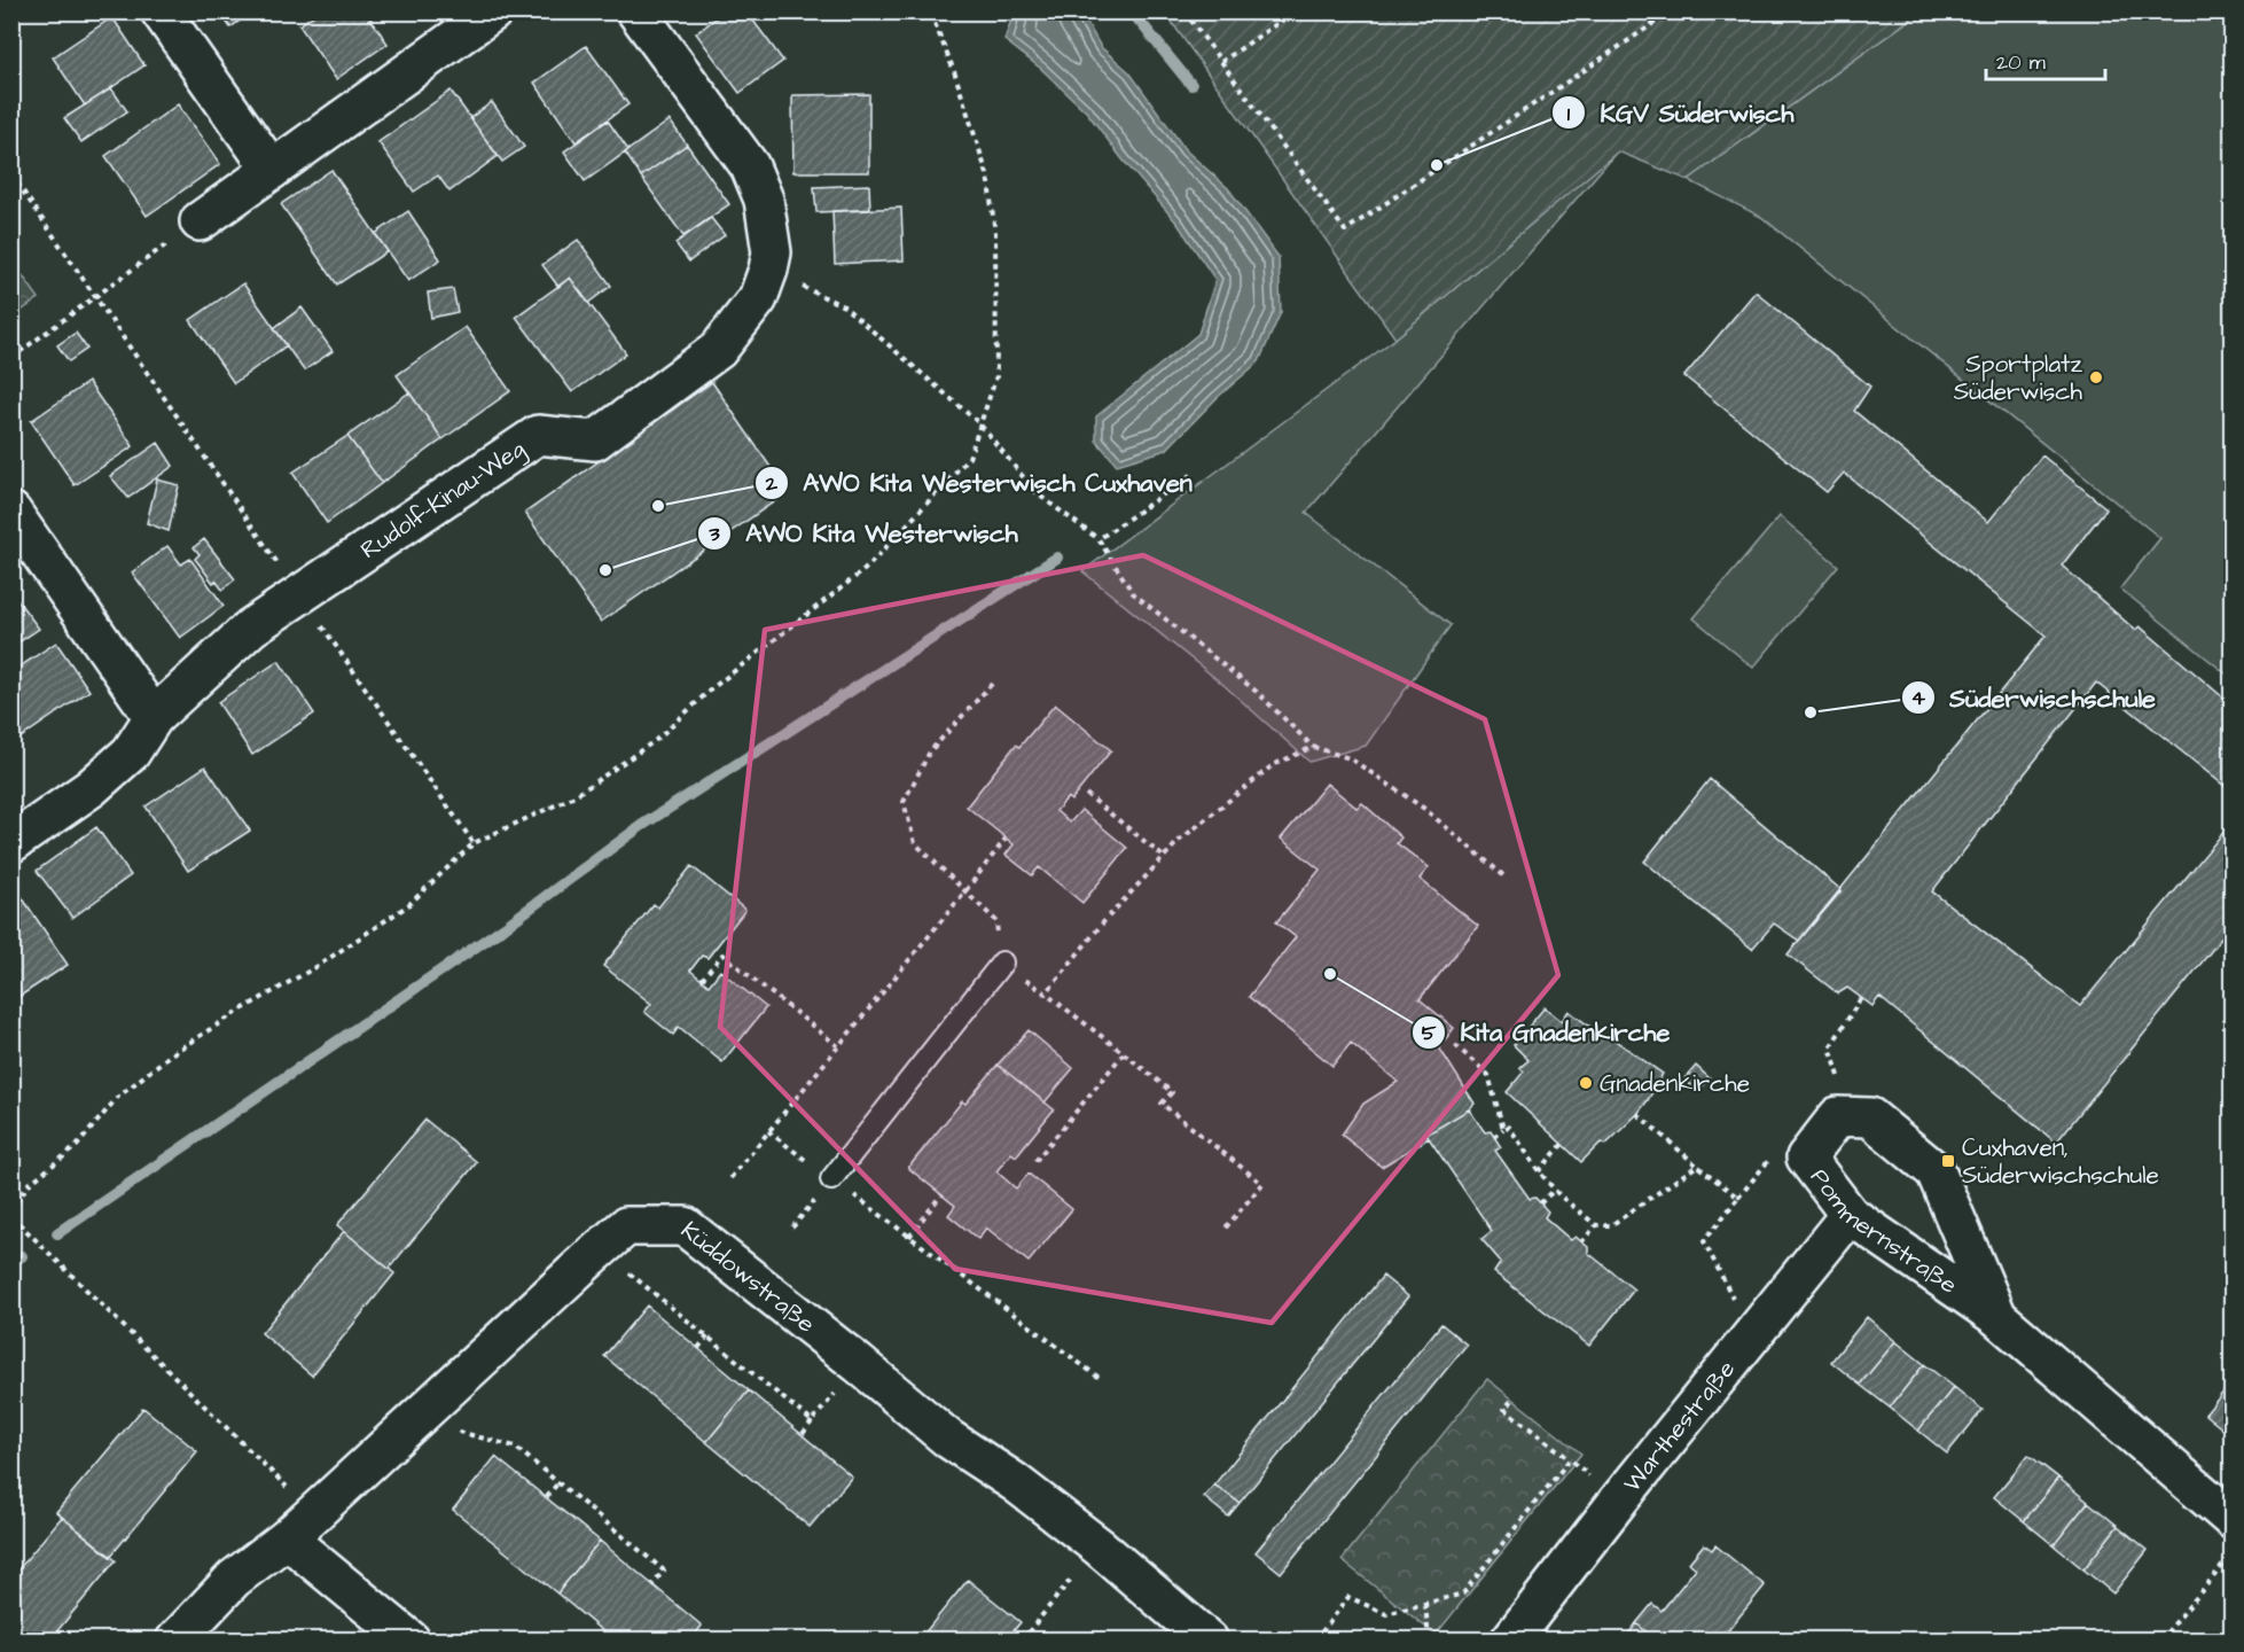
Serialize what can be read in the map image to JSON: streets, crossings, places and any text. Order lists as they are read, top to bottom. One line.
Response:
{"streets":{"street":["Rudolf-Kinau-Weg","Pommernstraße","Küddowstraße","Warthestraße"]},"crossings":[["Pommernstraße","Warthestraße"]],"places":{"other":["KGV Süderwisch","Sportplatz Süderwisch","AWO Kita Westerwisch Cuxhaven","AWO Kita Westerwisch","Süderwischschule","Kita Gnadenkirche","Gnadenkirche"],"transit":["Cuxhaven, Süderwischschule"]},"scale_bar":"20 m"}
